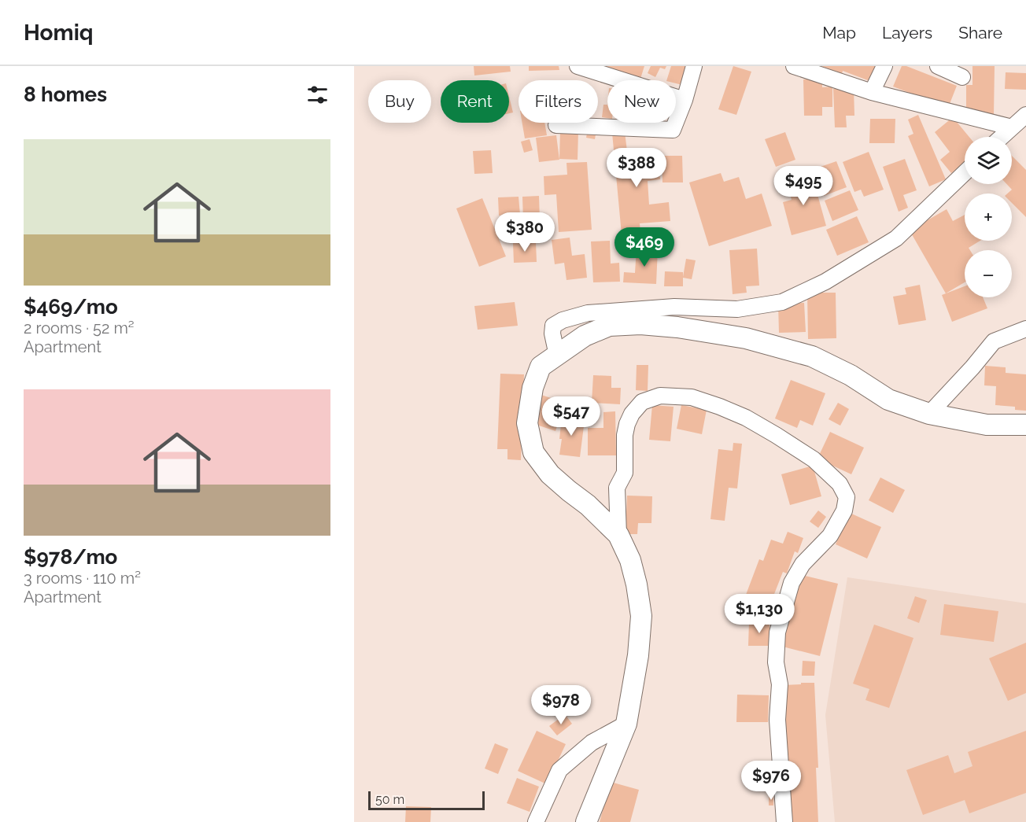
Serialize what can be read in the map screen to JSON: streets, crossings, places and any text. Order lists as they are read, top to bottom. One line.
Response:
{"scale_bar":"50 m","page":{"header":"Homiq","nav":["Map","Layers","Share"],"heading":"8 homes","chip":["Buy","Rent","Filters","New"],"list":[{"name":"$469/mo","note":"2 rooms · 52 m² · Apartment"},{"name":"$978/mo","note":"3 rooms · 110 m² · Apartment"}],"map_buttons":["+","−"],"price":["$388","$495","$380","$469","$547","$1,130","$978","$976"],"scale":"50 m"}}
